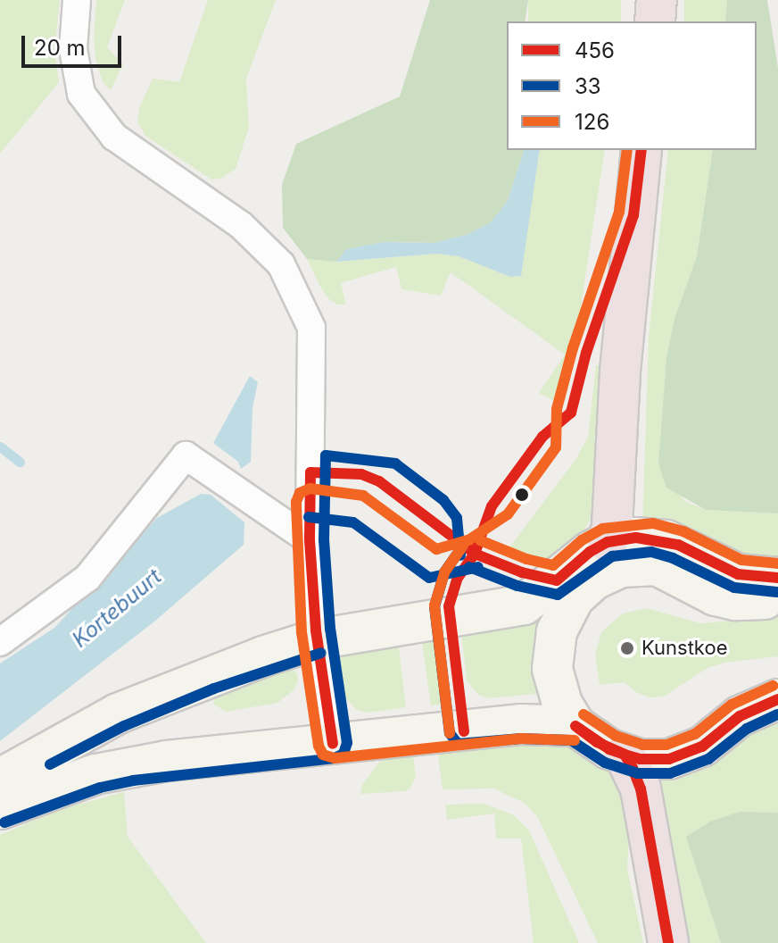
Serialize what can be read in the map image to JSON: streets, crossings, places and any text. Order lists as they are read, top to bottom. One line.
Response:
{"water":["Kortebuurt"],"places":["Kunstkoe"],"lines":["transit line 456","transit line 126","transit line 33"],"legend":["456","33","126"],"scale_bar":"20 m"}
